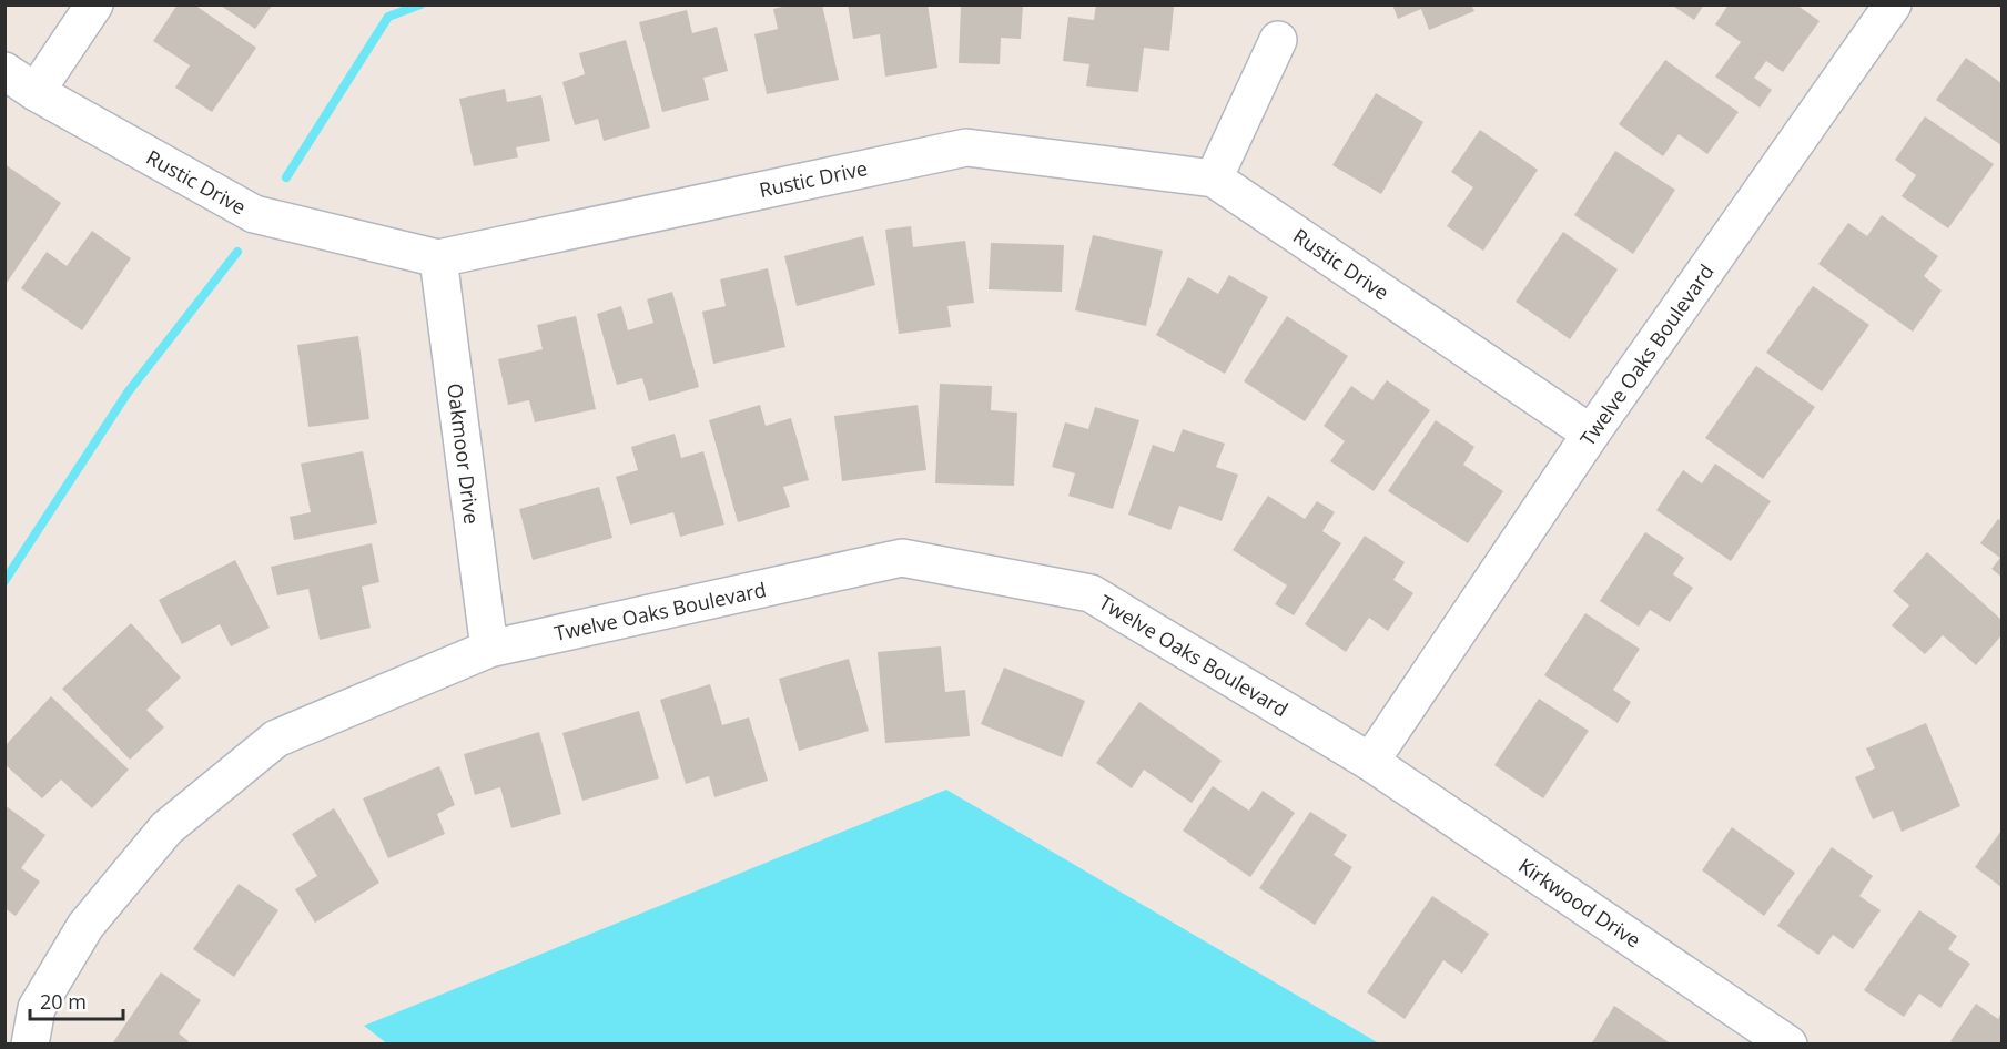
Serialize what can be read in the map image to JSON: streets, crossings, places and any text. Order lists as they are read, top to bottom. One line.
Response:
{"streets":{"street":["Rustic Drive","Twelve Oaks Boulevard","Oakmoor Drive","Kirkwood Drive"]},"crossings":[["Rustic Drive","Twelve Oaks Boulevard"],["Rustic Drive","Oakmoor Drive"],["Twelve Oaks Boulevard","Oakmoor Drive"],["Twelve Oaks Boulevard","Kirkwood Drive"]],"scale_bar":"20 m"}
